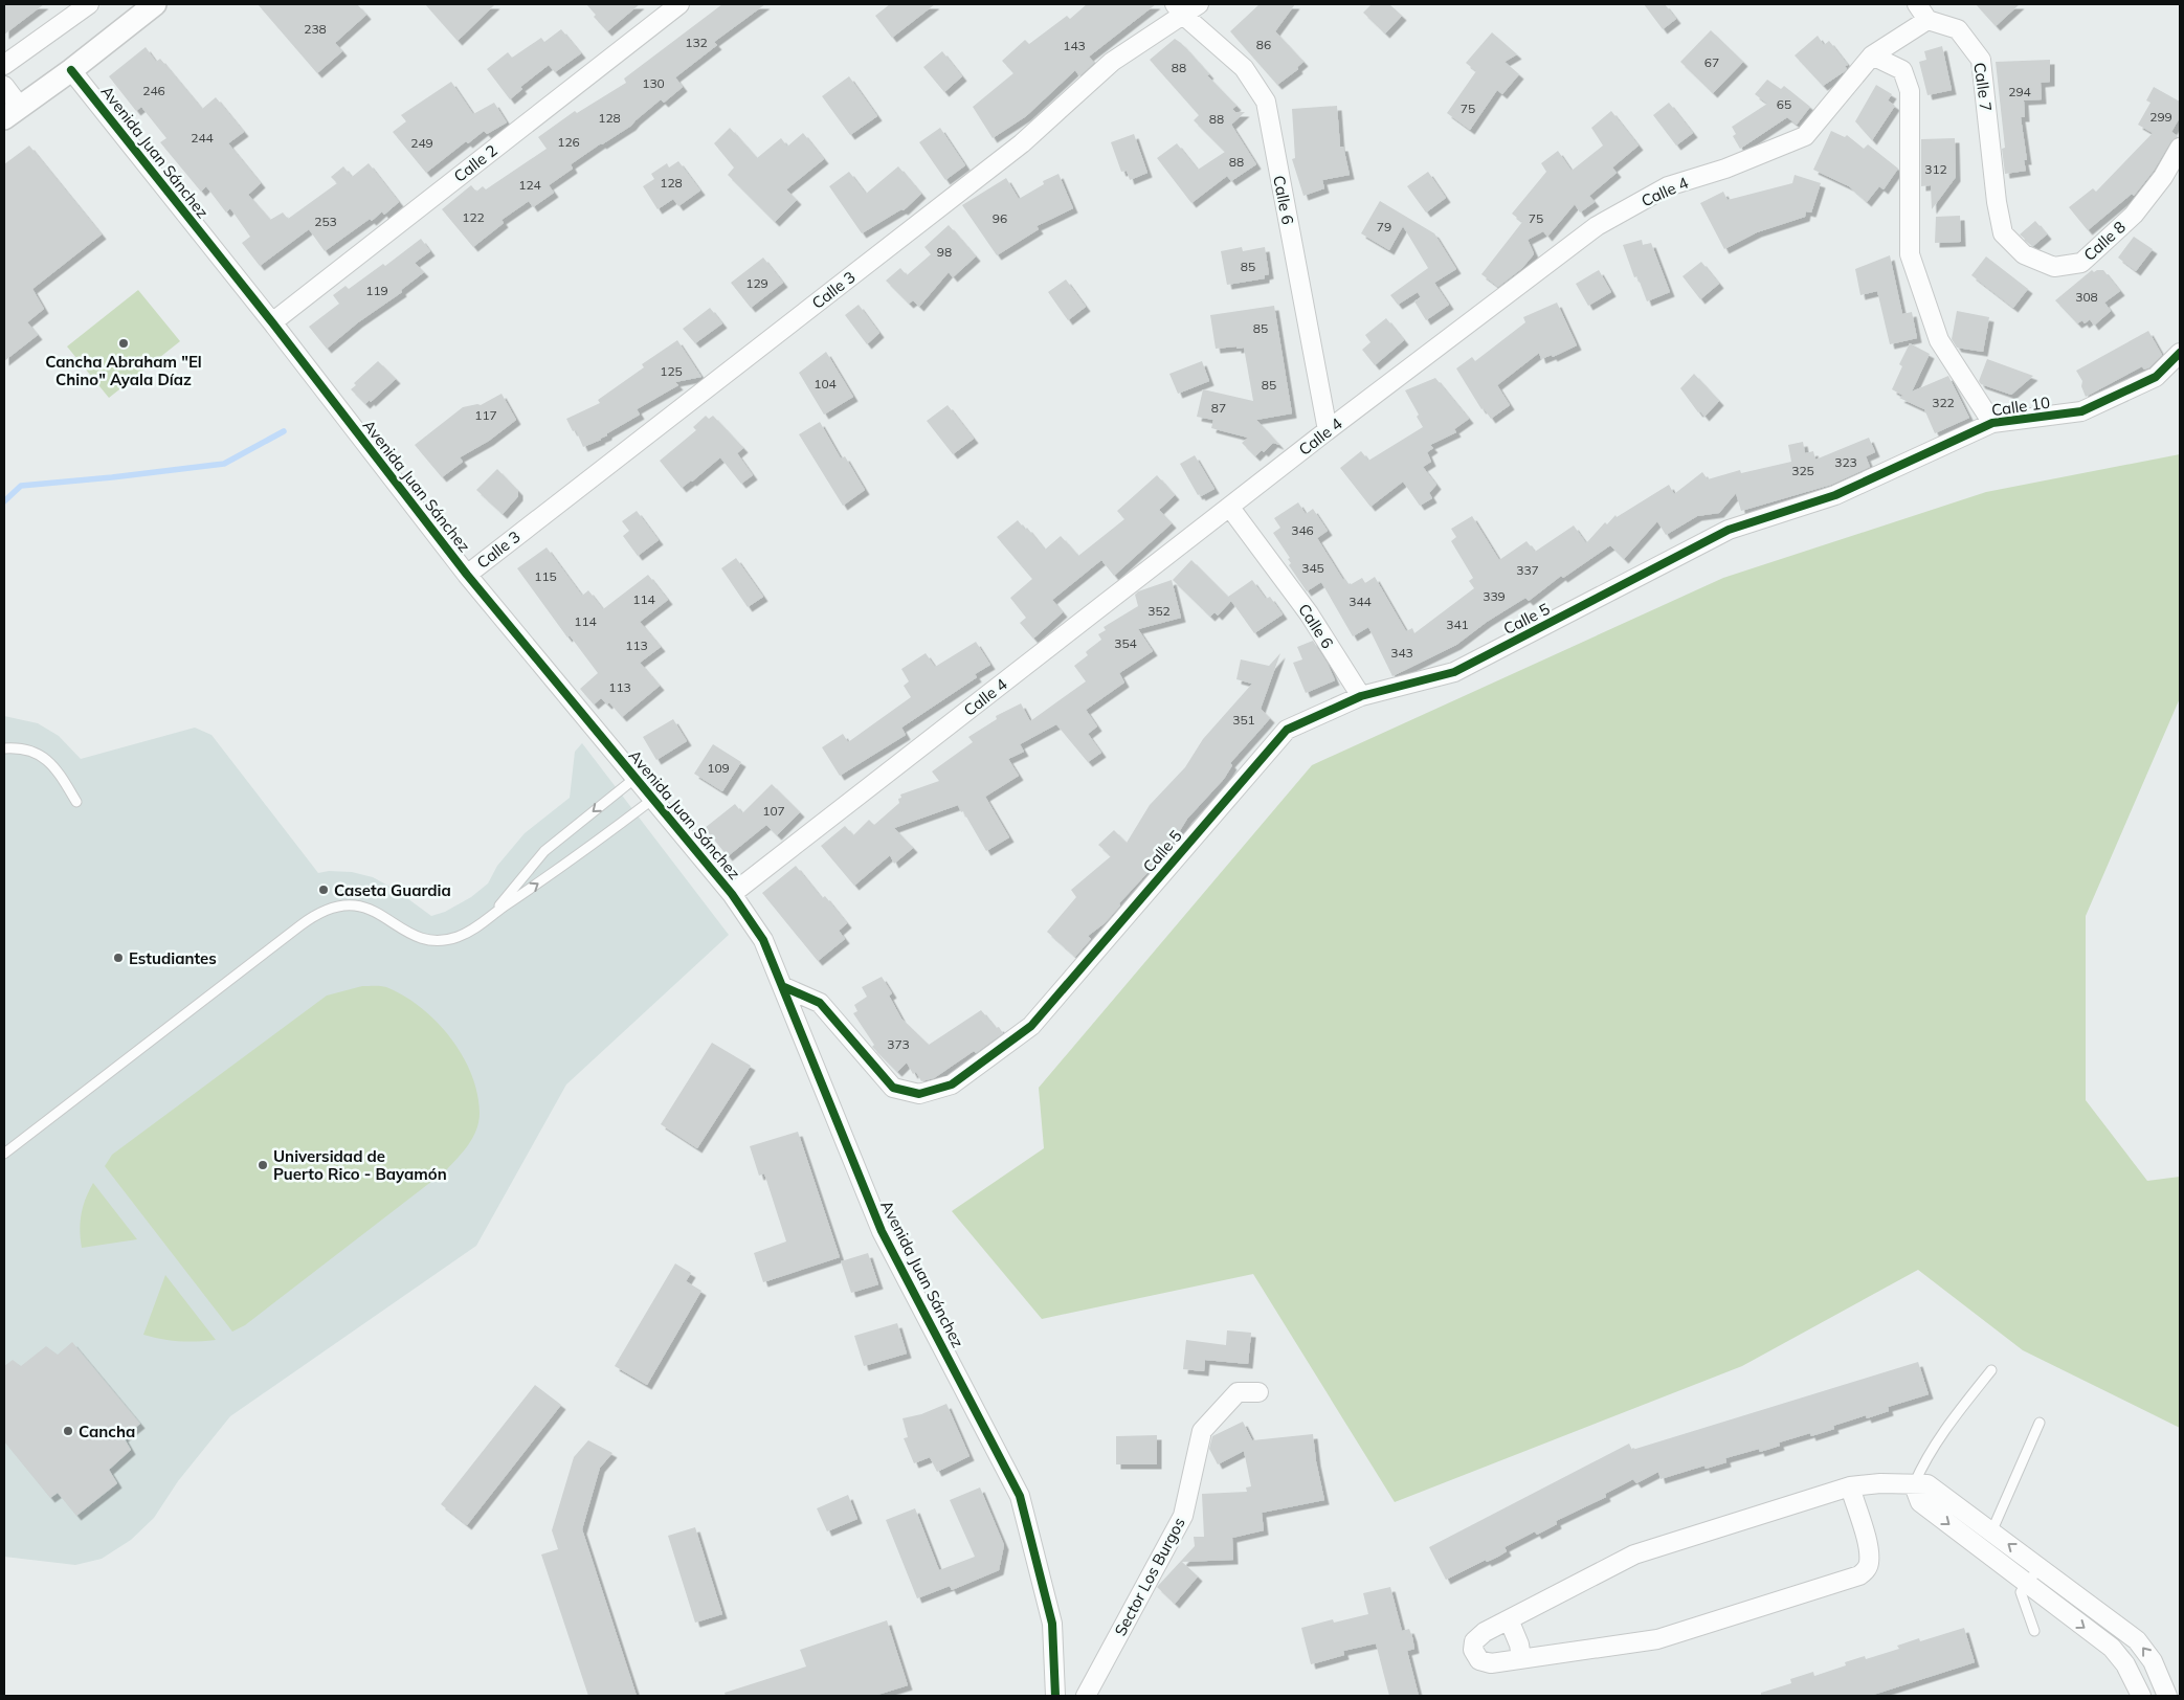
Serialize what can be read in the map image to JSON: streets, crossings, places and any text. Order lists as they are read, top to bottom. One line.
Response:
{"streets":{"street":["Calle 7","Avenida Juan Sánchez","Calle 2","Calle 4","Calle 6","Calle 8","Calle 3","Calle 10","Calle 5","Sector Los Burgos"]},"crossings":[["Calle 7","Calle 4"],["Calle 7","Calle 8"],["Avenida Juan Sánchez","Calle 2"],["Avenida Juan Sánchez","Calle 4"],["Avenida Juan Sánchez","Calle 3"],["Avenida Juan Sánchez","Calle 5"],["Calle 4","Calle 6"],["Calle 6","Calle 3"],["Calle 6","Calle 5"],["Calle 10","Calle 5"]],"places":["Cancha Abraham \"El Chino\" Ayala Díaz","Caseta Guardia","Estudiantes","Universidad de Puerto Rico - Bayamón","Cancha"],"house_numbers":["238","132","86","143","67","88","130","246","294","65","75","299","128","88","244","126","249","88","312","128","124","122","96","75","253","79","98","85","129","119","308","85","125","104","85","322","87","117","323","325","346","345","337","115","339","114","344","352","114","341","354","113","343","113","351","109","107","373"]}
